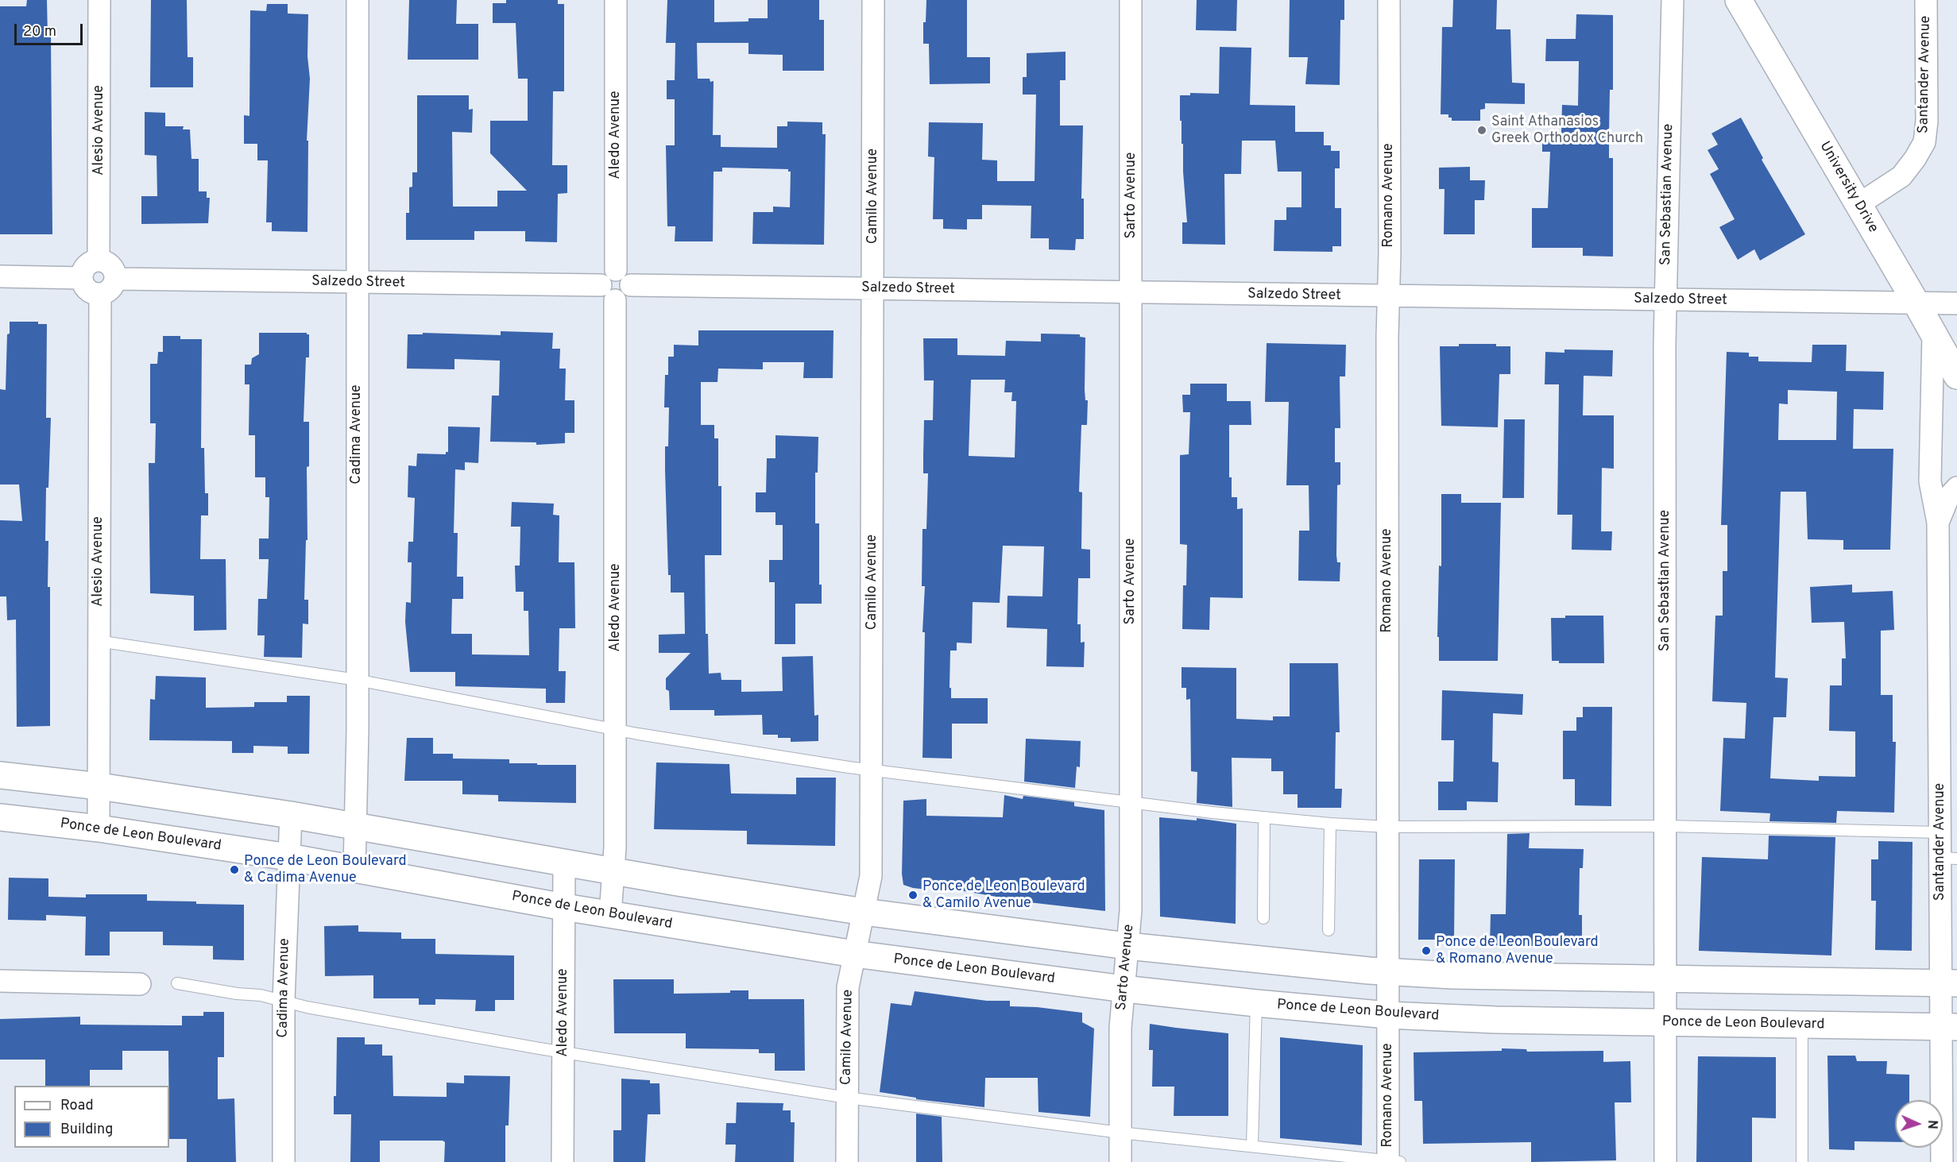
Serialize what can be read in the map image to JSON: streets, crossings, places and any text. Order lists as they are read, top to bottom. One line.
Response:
{"streets":{"street":["Santander Avenue","Alesio Avenue","Aledo Avenue","University Drive","San Sebastian Avenue","Sarto Avenue","Romano Avenue","Camilo Avenue","Salzedo Street","Cadima Avenue","Ponce de Leon Boulevard"]},"crossings":[["Santander Avenue","University Drive"],["Santander Avenue","Ponce de Leon Boulevard"],["Alesio Avenue","Salzedo Street"],["Alesio Avenue","Ponce de Leon Boulevard"],["Aledo Avenue","Salzedo Street"],["Aledo Avenue","Ponce de Leon Boulevard"],["University Drive","Salzedo Street"],["San Sebastian Avenue","Salzedo Street"],["San Sebastian Avenue","Ponce de Leon Boulevard"],["Sarto Avenue","Salzedo Street"],["Sarto Avenue","Ponce de Leon Boulevard"],["Romano Avenue","Salzedo Street"],["Romano Avenue","Ponce de Leon Boulevard"],["Camilo Avenue","Salzedo Street"],["Camilo Avenue","Ponce de Leon Boulevard"],["Salzedo Street","Cadima Avenue"],["Cadima Avenue","Ponce de Leon Boulevard"]],"places":["Saint Athanasios Greek Orthodox Church","Ponce de Leon Boulevard & Cadima Avenue","Ponce de Leon Boulevard & Camilo Avenue","Ponce de Leon Boulevard & Romano Avenue"],"legend":["Road","Building"],"scale_bar":"20 m","north":"right"}
